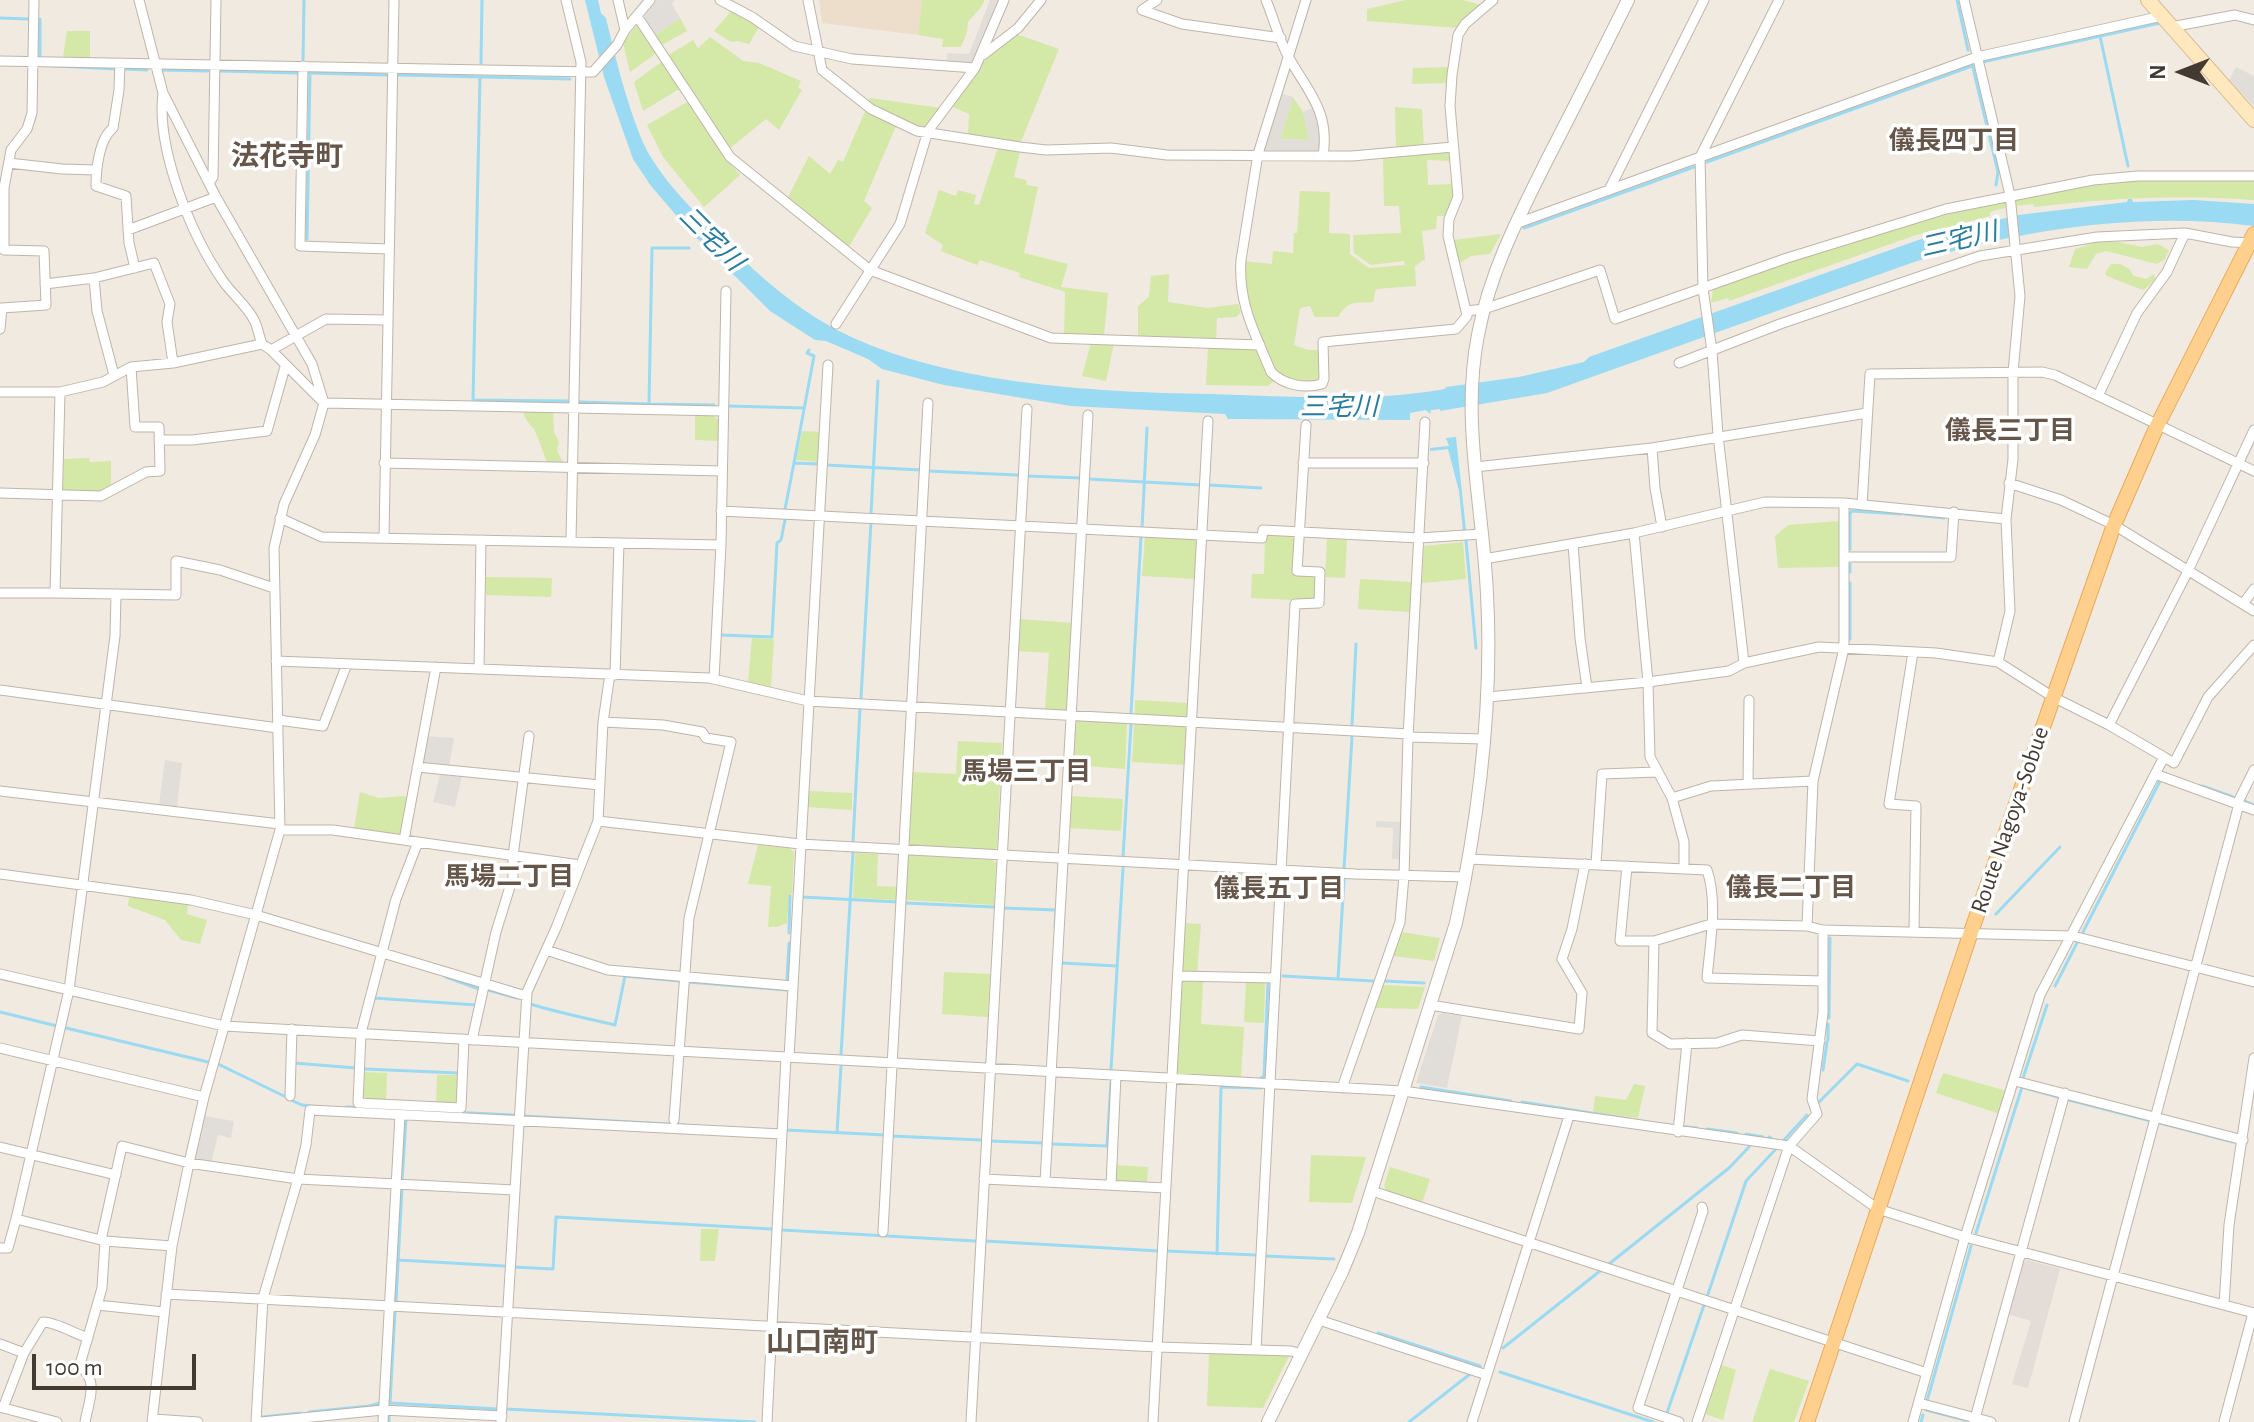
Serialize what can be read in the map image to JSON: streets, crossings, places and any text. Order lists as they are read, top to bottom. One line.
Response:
{"streets":{"main road":["Route Nagoya-Sobue"]},"districts":["儀長四丁目","法花寺町","儀長三丁目","馬場三丁目","馬場二丁目","儀長二丁目","儀長五丁目","山口南町"],"water":["三宅川"],"scale_bar":"100 m","north":"left"}
